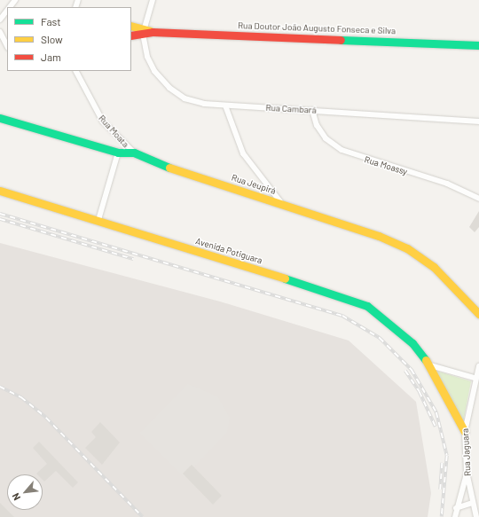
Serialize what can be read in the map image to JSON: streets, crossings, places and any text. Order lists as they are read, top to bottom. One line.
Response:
{"streets":{"street":["Rua Doutor João Augusto Fonseca e Silva","Rua Cambará","Rua Moata","Rua Moassy","Rua Jeupirá","Avenida Potiguara","Rua Jaguara"]},"crossings":[["Rua Doutor João Augusto Fonseca e Silva","Rua Cambará"],["Rua Cambará","Rua Moassy"],["Rua Moata","Rua Jeupirá"],["Avenida Potiguara","Rua Jaguara"]],"legend":["Fast","Slow","Jam"],"north":"bottom left"}
